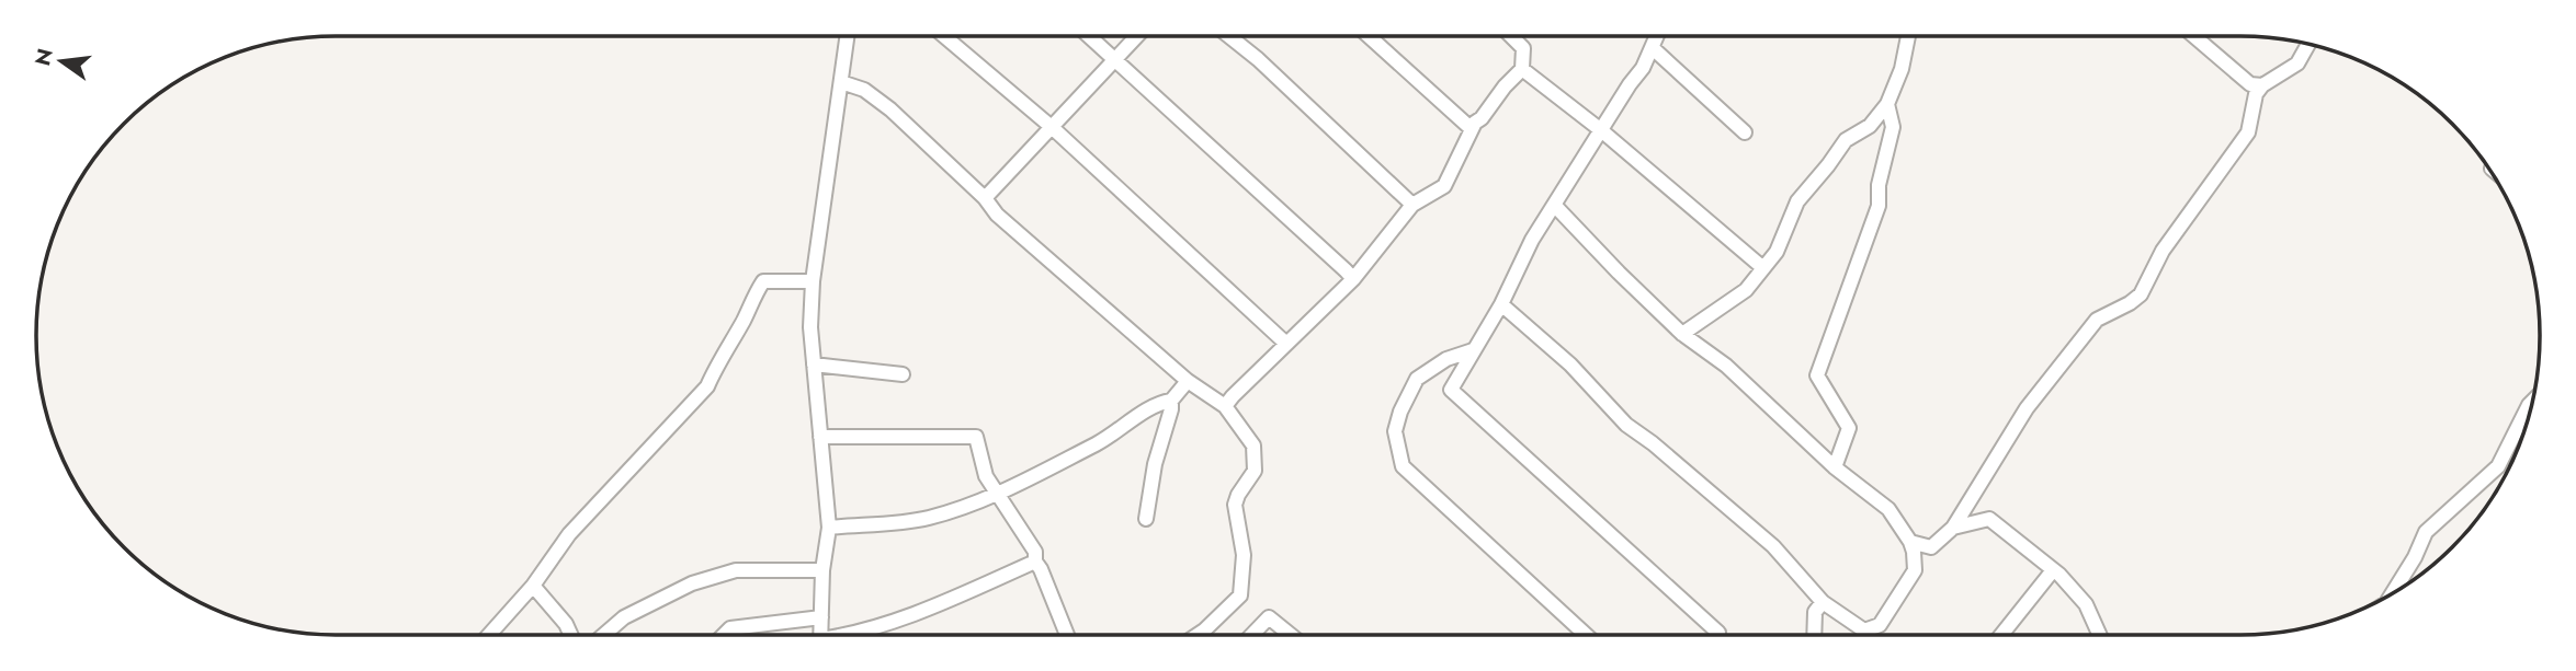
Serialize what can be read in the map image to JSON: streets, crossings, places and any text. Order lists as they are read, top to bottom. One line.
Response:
{"north":"left"}
